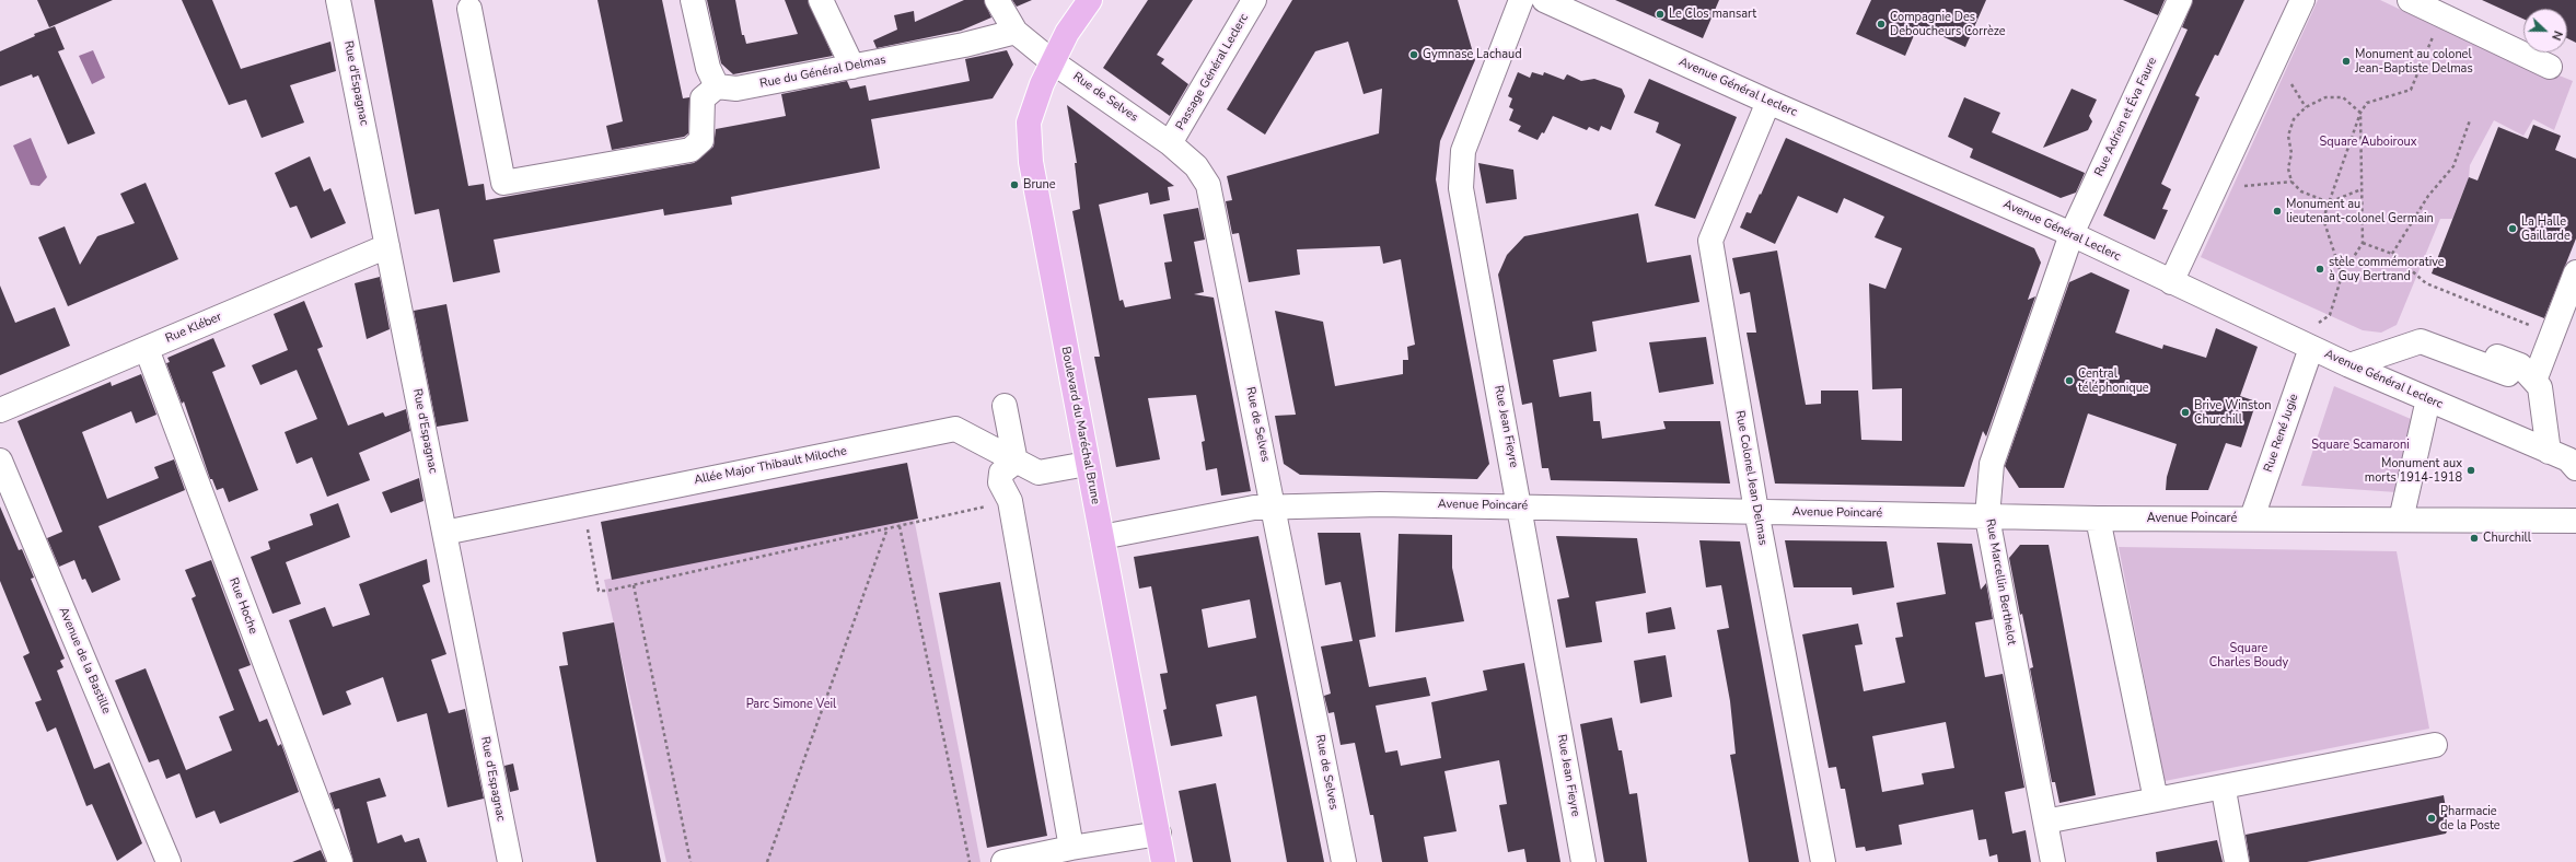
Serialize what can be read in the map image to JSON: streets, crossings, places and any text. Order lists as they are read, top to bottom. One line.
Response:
{"streets":{"main road":["Boulevard du Maréchal Brune"],"street":["Rue du Général Delmas","Passage Général Leclerc","Rue d'Espagnac","Avenue Général Leclerc","Rue de Selves","Rue Adrien et Éva Faure","Rue Kléber","Rue Jean Fieyre","Rue René Jugie","Allée Major Thibault Miloche","Rue Colonel Jean Delmas","Avenue Poincaré","Rue Marcellin Berthelot","Rue Hoche","Avenue de la Bastille"]},"crossings":[["Rue du Général Delmas","Rue de Selves"],["Passage Général Leclerc","Rue de Selves"],["Rue d'Espagnac","Rue Kléber"],["Rue d'Espagnac","Allée Major Thibault Miloche"],["Avenue Général Leclerc","Rue Adrien et Éva Faure"],["Avenue Général Leclerc","Rue René Jugie"],["Avenue Général Leclerc","Rue Colonel Jean Delmas"],["Avenue Général Leclerc","Rue Marcellin Berthelot"],["Rue de Selves","Boulevard du Maréchal Brune"],["Rue de Selves","Avenue Poincaré"],["Rue Adrien et Éva Faure","Rue Marcellin Berthelot"],["Rue Kléber","Rue Hoche"],["Boulevard du Maréchal Brune","Avenue Poincaré"],["Rue Jean Fieyre","Avenue Poincaré"],["Rue René Jugie","Avenue Poincaré"],["Rue Colonel Jean Delmas","Avenue Poincaré"],["Avenue Poincaré","Rue Marcellin Berthelot"]],"parks":["Square Auboiroux","Square Scamaroni","Square Charles Boudy","Parc Simone Veil"],"places":["Le Clos mansart","Compagnie Des Deboucheurs Corrèze","Gymnase Lachaud","Monument au colonel Jean-Baptiste Delmas","Brune","Monument au lieutenant-colonel Germain","La Halle Gaillarde","stèle commémorative à Guy Bertrand","Central téléphonique","Brive Winston Churchill","Monument aux morts 1914-1918","Churchill","Pharmacie de la Poste"],"north":"right"}
